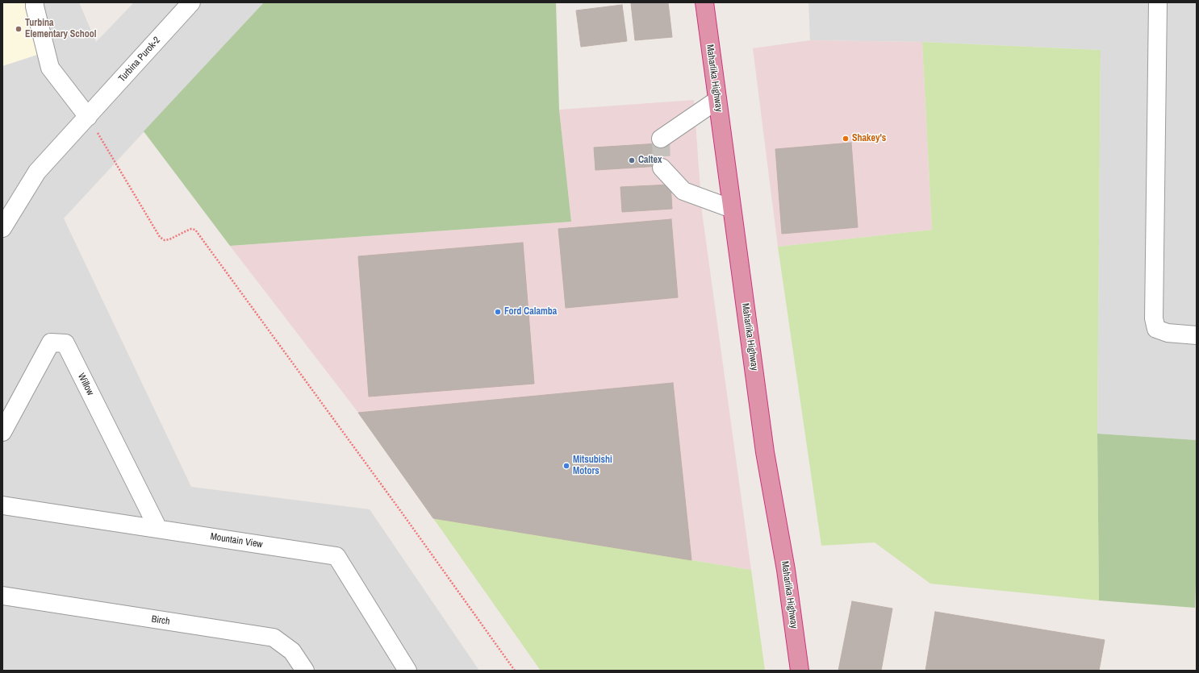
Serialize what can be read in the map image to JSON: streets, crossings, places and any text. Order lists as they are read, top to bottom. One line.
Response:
{"streets":{"highway":["Maharlika Highway"],"street":["Turbina Purok-2","Willow","Mountain View","Birch"]},"crossings":[["Willow","Mountain View"]],"places":["Turbina Elementary School","Shakey's","Caltex","Ford Calamba","Mitsubishi Motors"]}
